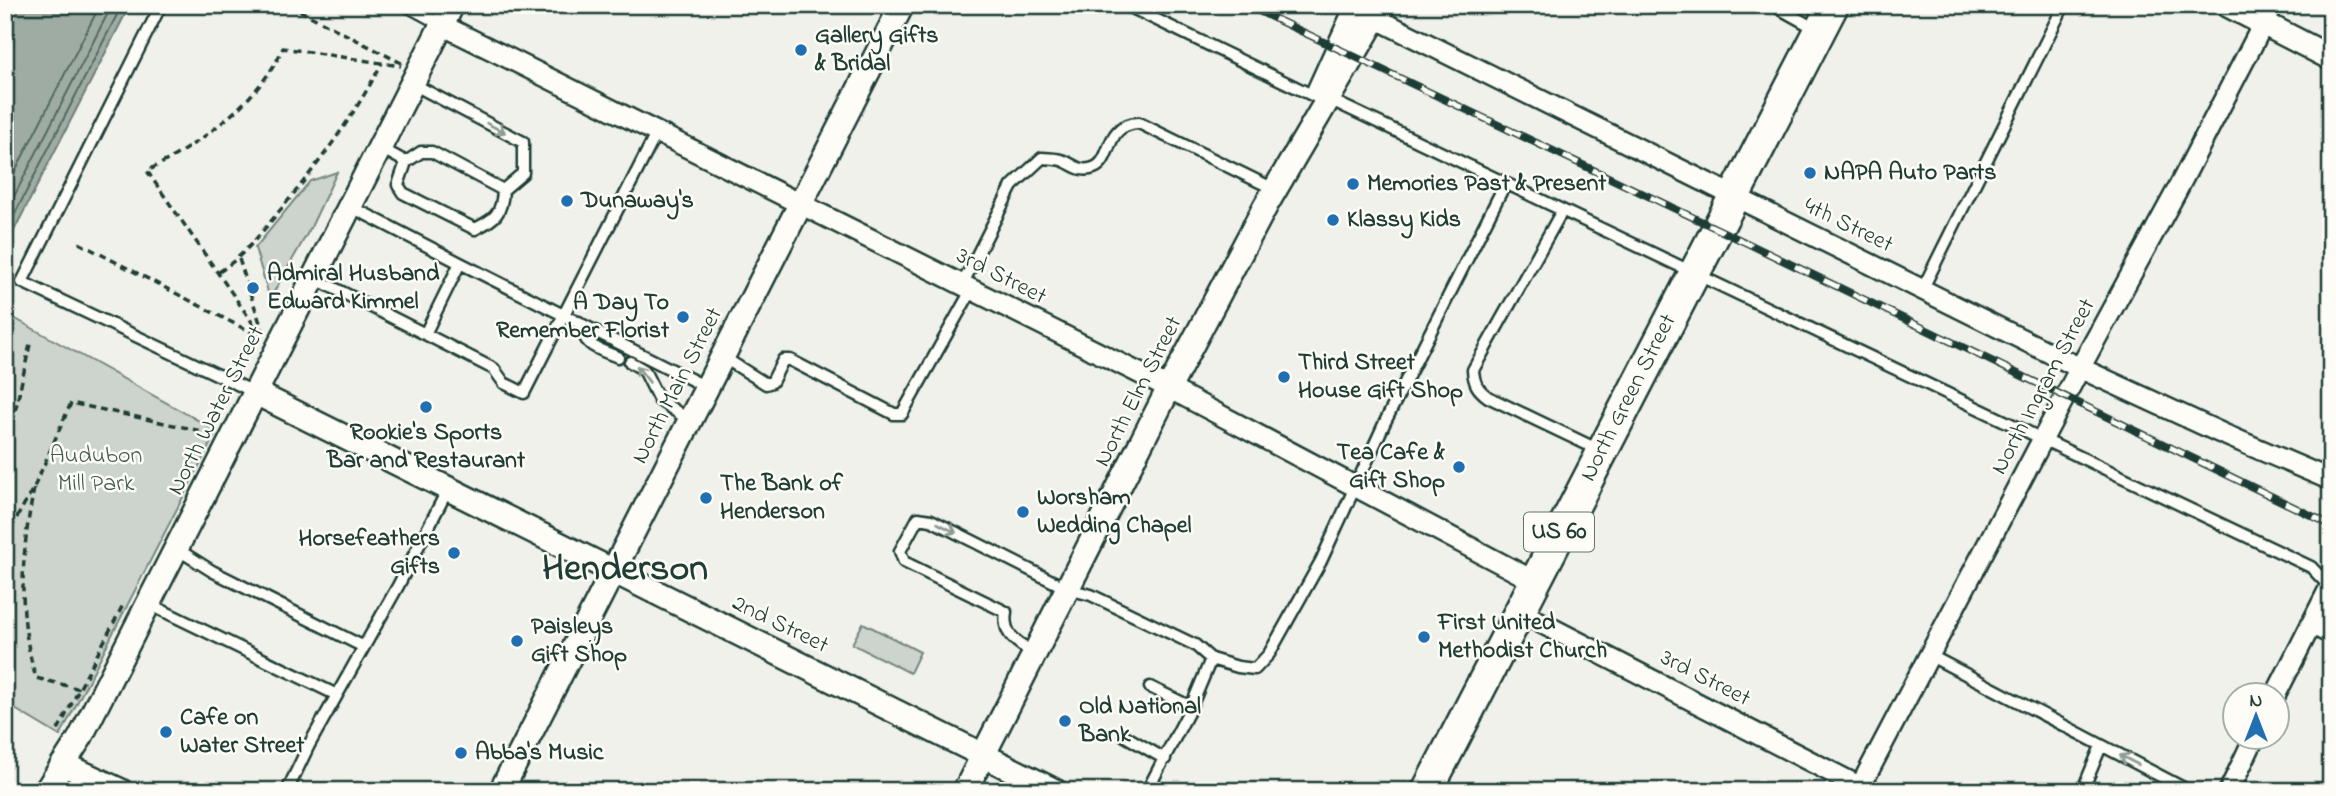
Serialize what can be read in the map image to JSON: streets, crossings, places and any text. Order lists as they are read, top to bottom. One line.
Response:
{"streets":{"main road":["North Green Street","US 60"],"street":["4th Street","3rd Street","North Main Street","North Ingram Street","North Elm Street","North Water Street","2nd Street"]},"crossings":[["4th Street","North Ingram Street"],["4th Street","North Elm Street"],["4th Street","North Green Street"],["3rd Street","North Main Street"],["3rd Street","North Ingram Street"],["3rd Street","North Elm Street"],["3rd Street","North Green Street"],["3rd Street","North Water Street"],["North Main Street","2nd Street"],["North Elm Street","2nd Street"],["North Water Street","2nd Street"]],"districts":["Henderson"],"parks":["Audubon Mill Park"],"places":["Gallery Gifts & Bridal","NAPA Auto Parts","Memories Past & Present","Dunaway's","Klassy Kids","Admiral Husband Edward Kimmel","A Day To Remember Florist","Third Street House Gift Shop","Rookie's Sports Bar and Restaurant","Tea Cafe & Gift Shop","The Bank of Henderson","Worsham Wedding Chapel","Horsefeathers Gifts","First United Methodist Church","Paisleys Gift Shop","Old National Bank","Cafe on Water Street","Abba's Music"],"north":"top"}
